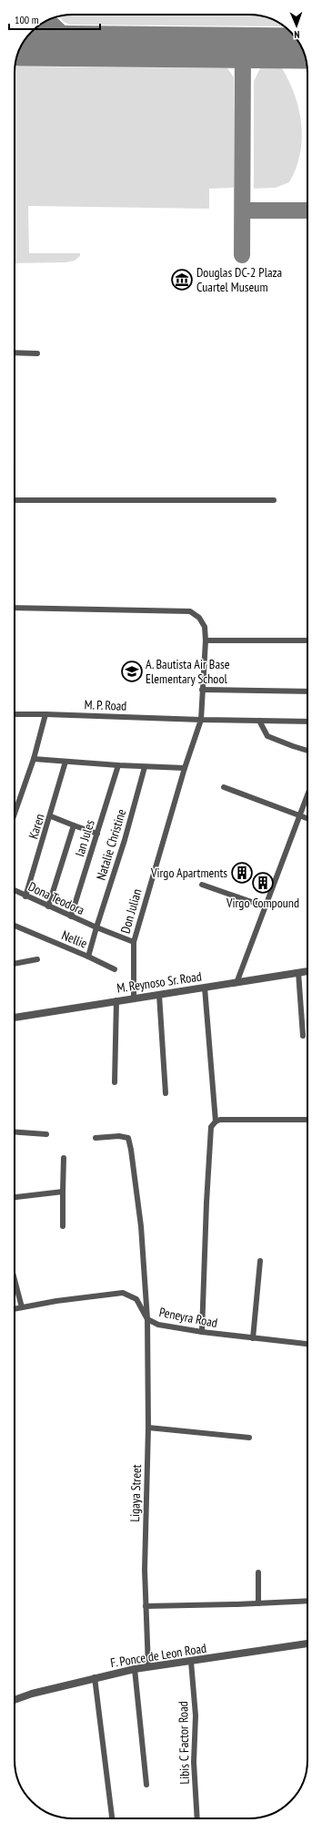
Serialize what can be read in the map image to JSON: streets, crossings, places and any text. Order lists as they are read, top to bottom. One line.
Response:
{"streets":{"street":["M. P. Road","Karen","Ian Jules","Natalie Christine","Dona Teodora","Don Julian","Nellie","M. Reynoso Sr. Road","Peneyra Road","Ligaya Street","F. Ponce de Leon Road","Libis C Factor Road"]},"crossings":[["M. P. Road","Don Julian"],["Karen","Dona Teodora"],["Ian Jules","Dona Teodora"],["Natalie Christine","Dona Teodora"],["Natalie Christine","Nellie"],["Dona Teodora","Nellie"],["Don Julian","Nellie"],["Don Julian","M. Reynoso Sr. Road"],["Peneyra Road","Ligaya Street"],["Ligaya Street","F. Ponce de Leon Road"],["F. Ponce de Leon Road","Libis C Factor Road"]],"places":{"museum":["Douglas DC-2 Plaza Cuartel Museum"],"school or university":["A. Bautista Air Base Elementary School"],"building":["Virgo Apartments","Virgo Compound"]},"scale_bar":"100 m","north":"bottom"}
